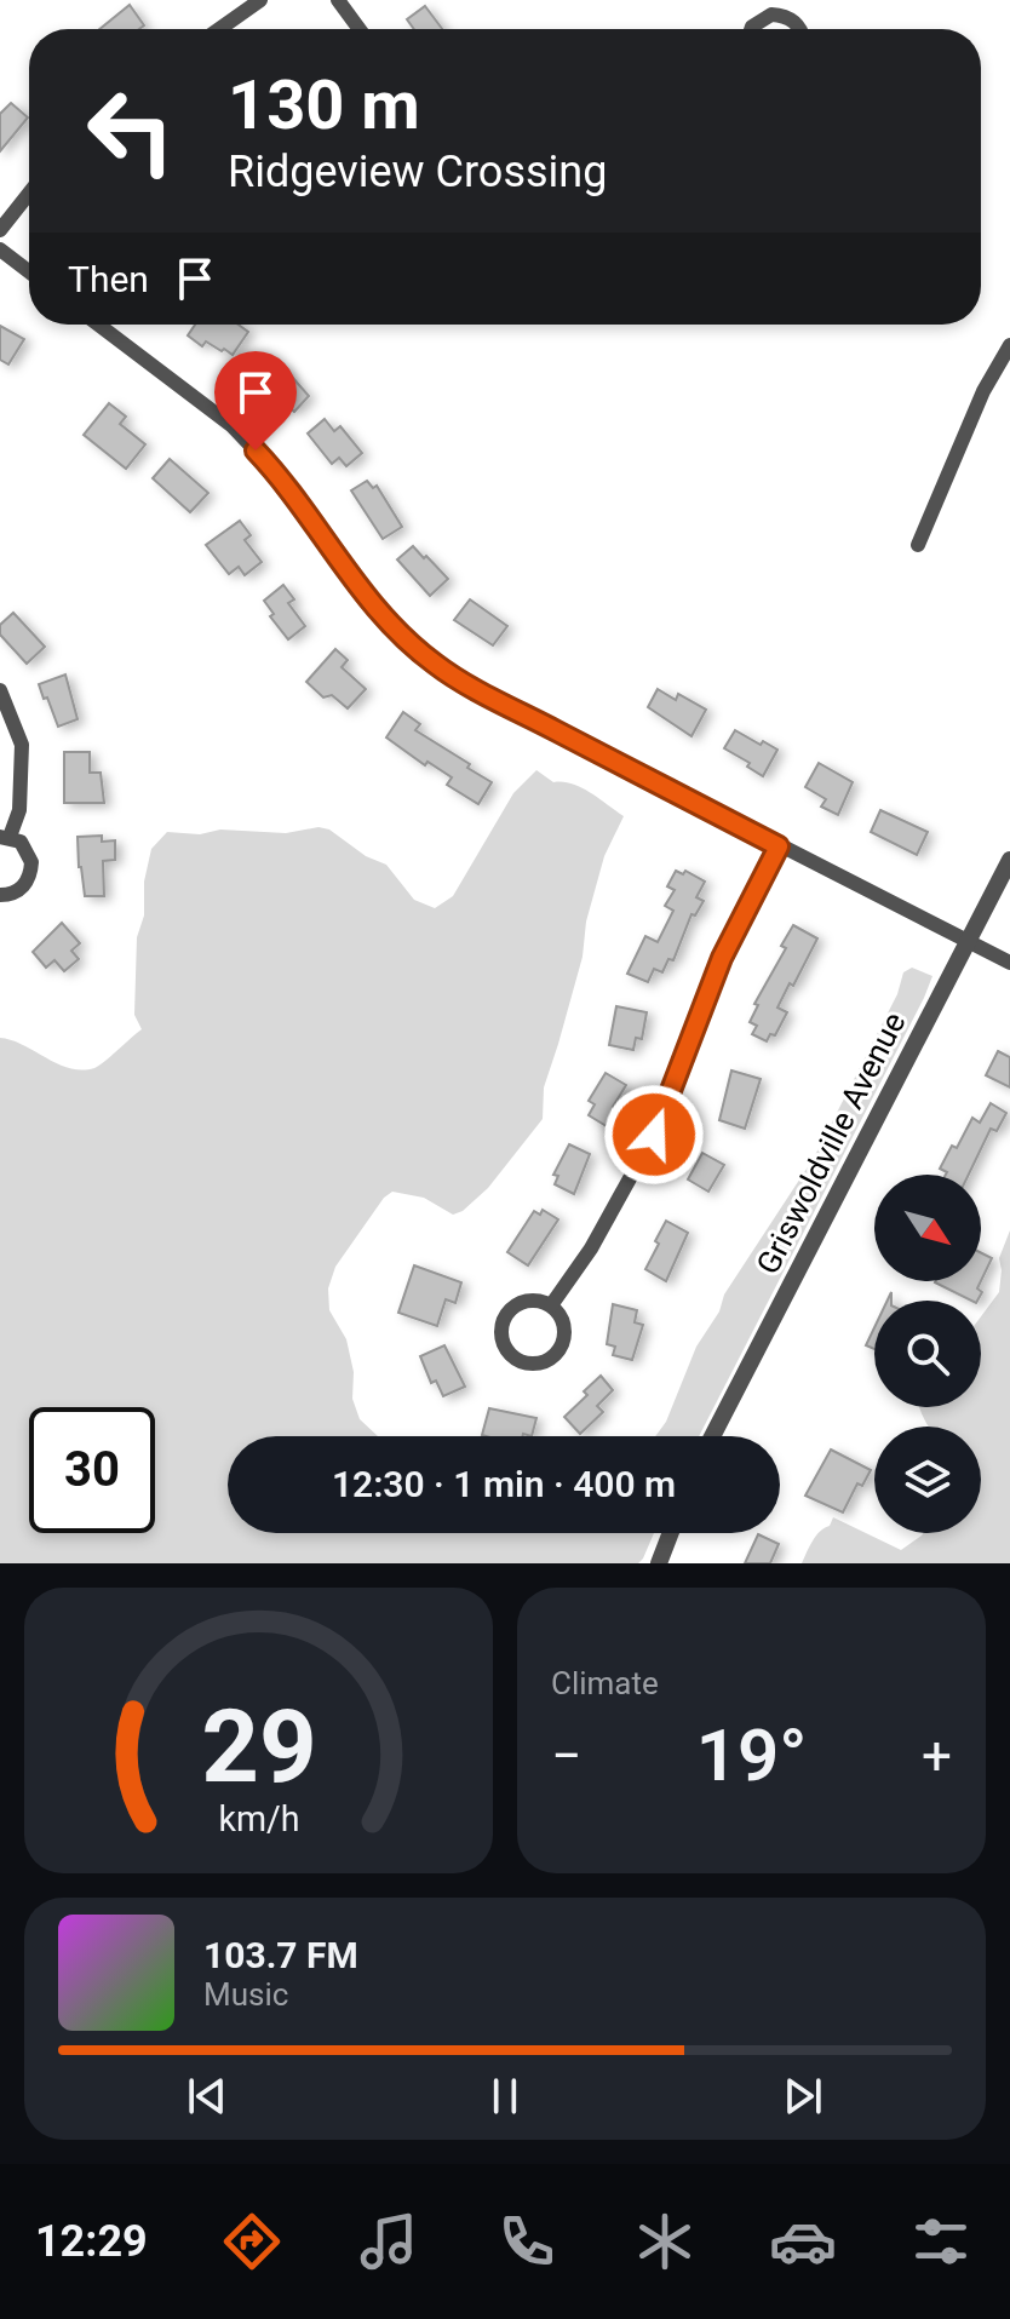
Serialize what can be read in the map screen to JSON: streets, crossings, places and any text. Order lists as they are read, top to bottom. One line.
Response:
{"streets":{"street":["Griswoldville Avenue"]},"north":"bottom right","page":{"turn":["130 m","Ridgeview Crossing"],"then":"Then","limit":"30","trip":"12:30 · 1 min · 400 m","tile":"Climate","heat":["−","19°","+"],"song":["103.7 FM","Music"],"tabs":"12:29","gauge":["29","km/h"]}}
